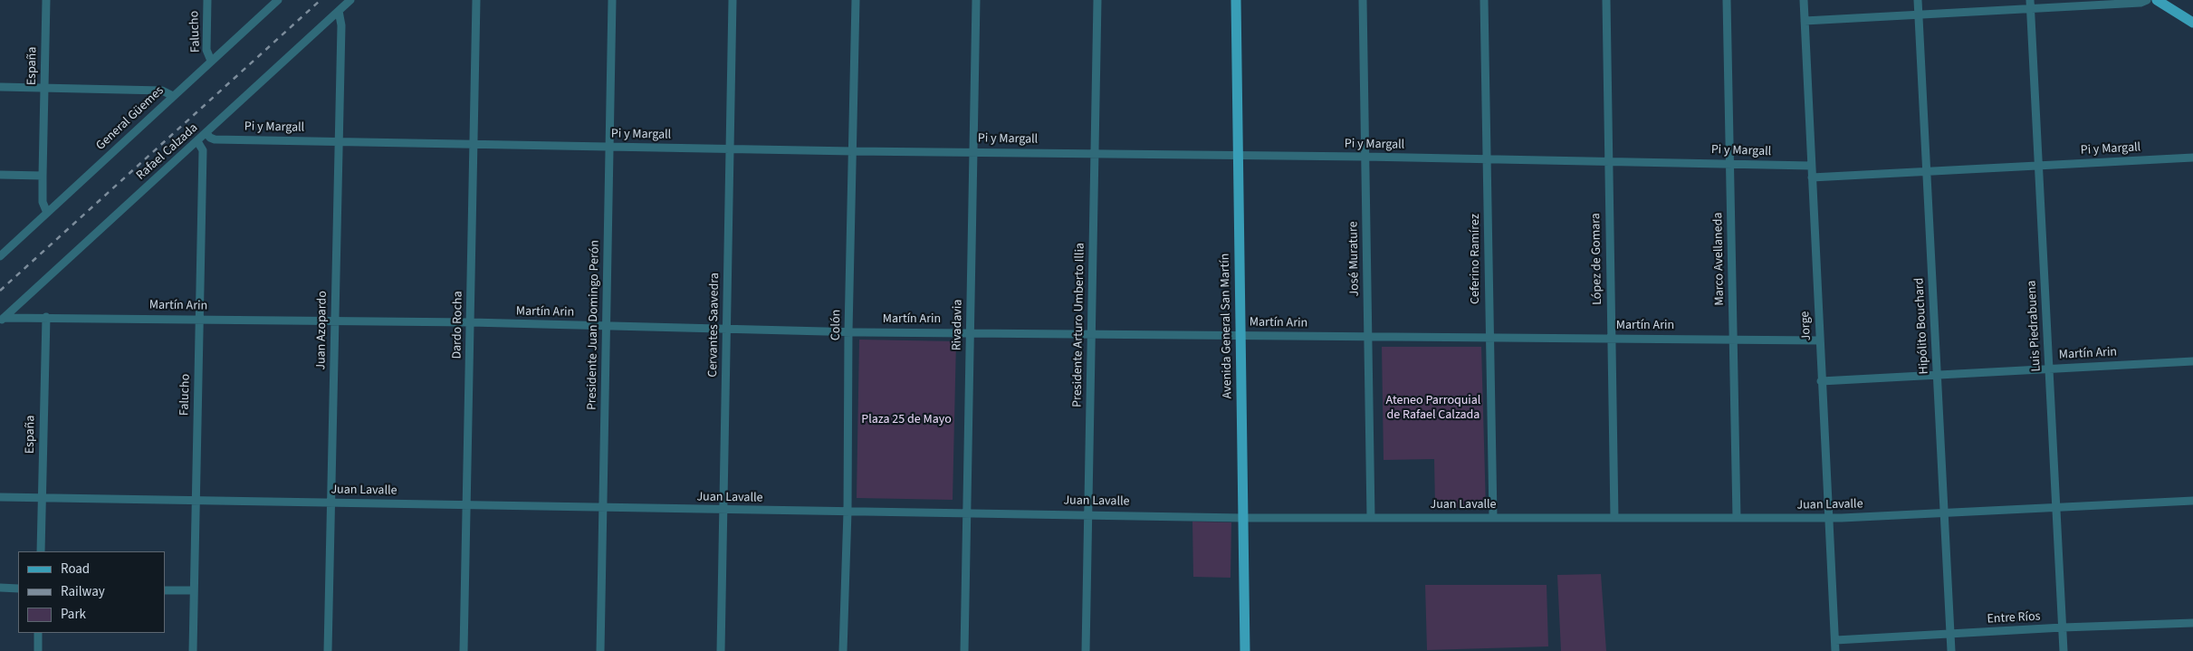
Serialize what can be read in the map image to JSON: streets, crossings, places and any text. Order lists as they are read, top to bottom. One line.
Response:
{"streets":{"main road":["Avenida General San Martín"],"street":["Falucho","España","General Güemes","Pi y Margall","Rafael Calzada","José Murature","Ceferino Ramírez","López de Gomara","Marco Avellaneda","Martín Arin","Dardo Rocha","Presidente Juan Domingo Perón","Cervantes Saavedra","Colón","Rivadavia","Presidente Arturo Umberto Illia","Jorge","Hipólito Bouchard","Luis Piedrabuena","Juan Azopardo","Juan Lavalle","Entre Ríos"]},"crossings":[["Falucho","General Güemes"],["Falucho","Rafael Calzada"],["Falucho","Martín Arin"],["Falucho","Juan Lavalle"],["España","General Güemes"],["España","Martín Arin"],["España","Juan Lavalle"],["Pi y Margall","Rafael Calzada"],["Pi y Margall","José Murature"],["Pi y Margall","Ceferino Ramírez"],["Pi y Margall","López de Gomara"],["Pi y Margall","Marco Avellaneda"],["Pi y Margall","Dardo Rocha"],["Pi y Margall","Presidente Juan Domingo Perón"],["Pi y Margall","Cervantes Saavedra"],["Pi y Margall","Colón"],["Pi y Margall","Rivadavia"],["Pi y Margall","Presidente Arturo Umberto Illia"],["Pi y Margall","Avenida General San Martín"],["Pi y Margall","Jorge"],["Pi y Margall","Hipólito Bouchard"],["Pi y Margall","Luis Piedrabuena"],["Pi y Margall","Juan Azopardo"],["Rafael Calzada","Martín Arin"],["Rafael Calzada","Juan Azopardo"],["José Murature","Martín Arin"],["José Murature","Juan Lavalle"],["Ceferino Ramírez","Martín Arin"],["Ceferino Ramírez","Juan Lavalle"],["López de Gomara","Martín Arin"],["López de Gomara","Juan Lavalle"],["Marco Avellaneda","Martín Arin"],["Marco Avellaneda","Juan Lavalle"],["Martín Arin","Dardo Rocha"],["Martín Arin","Presidente Juan Domingo Perón"],["Martín Arin","Cervantes Saavedra"],["Martín Arin","Colón"],["Martín Arin","Rivadavia"],["Martín Arin","Presidente Arturo Umberto Illia"],["Martín Arin","Avenida General San Martín"],["Martín Arin","Jorge"],["Martín Arin","Hipólito Bouchard"],["Martín Arin","Luis Piedrabuena"],["Martín Arin","Juan Azopardo"],["Dardo Rocha","Juan Lavalle"],["Presidente Juan Domingo Perón","Juan Lavalle"],["Cervantes Saavedra","Juan Lavalle"],["Colón","Juan Lavalle"],["Rivadavia","Juan Lavalle"],["Presidente Arturo Umberto Illia","Juan Lavalle"],["Avenida General San Martín","Juan Lavalle"],["Jorge","Juan Lavalle"],["Jorge","Entre Ríos"],["Hipólito Bouchard","Juan Lavalle"],["Hipólito Bouchard","Entre Ríos"],["Luis Piedrabuena","Juan Lavalle"],["Luis Piedrabuena","Entre Ríos"],["Juan Azopardo","Juan Lavalle"]],"parks":["Ateneo Parroquial de Rafael Calzada","Plaza 25 de Mayo"],"legend":["Road","Railway","Park"]}
